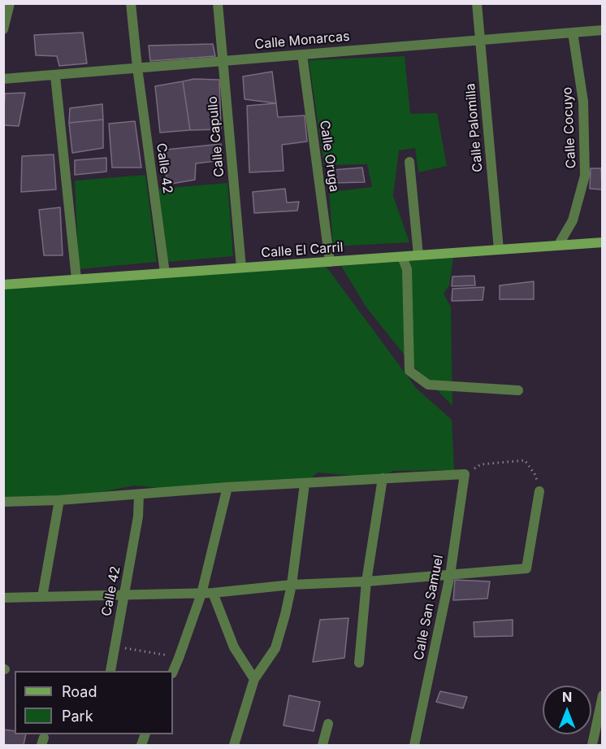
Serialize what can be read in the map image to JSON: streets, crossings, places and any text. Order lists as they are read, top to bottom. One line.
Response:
{"streets":{"main road":["Calle El Carril"],"street":["Calle Monarcas","Calle Palomilla","Calle Cocuyo","Calle Capullo","Calle Oruga","Calle 42","Calle San Samuel"]},"crossings":[["Calle Monarcas","Calle Palomilla"],["Calle Monarcas","Calle Cocuyo"],["Calle Monarcas","Calle Capullo"],["Calle Monarcas","Calle Oruga"],["Calle Monarcas","Calle 42"],["Calle Palomilla","Calle El Carril"],["Calle Cocuyo","Calle El Carril"],["Calle Capullo","Calle El Carril"],["Calle Oruga","Calle El Carril"],["Calle 42","Calle El Carril"]],"legend":["Road","Park"],"north":"top"}
